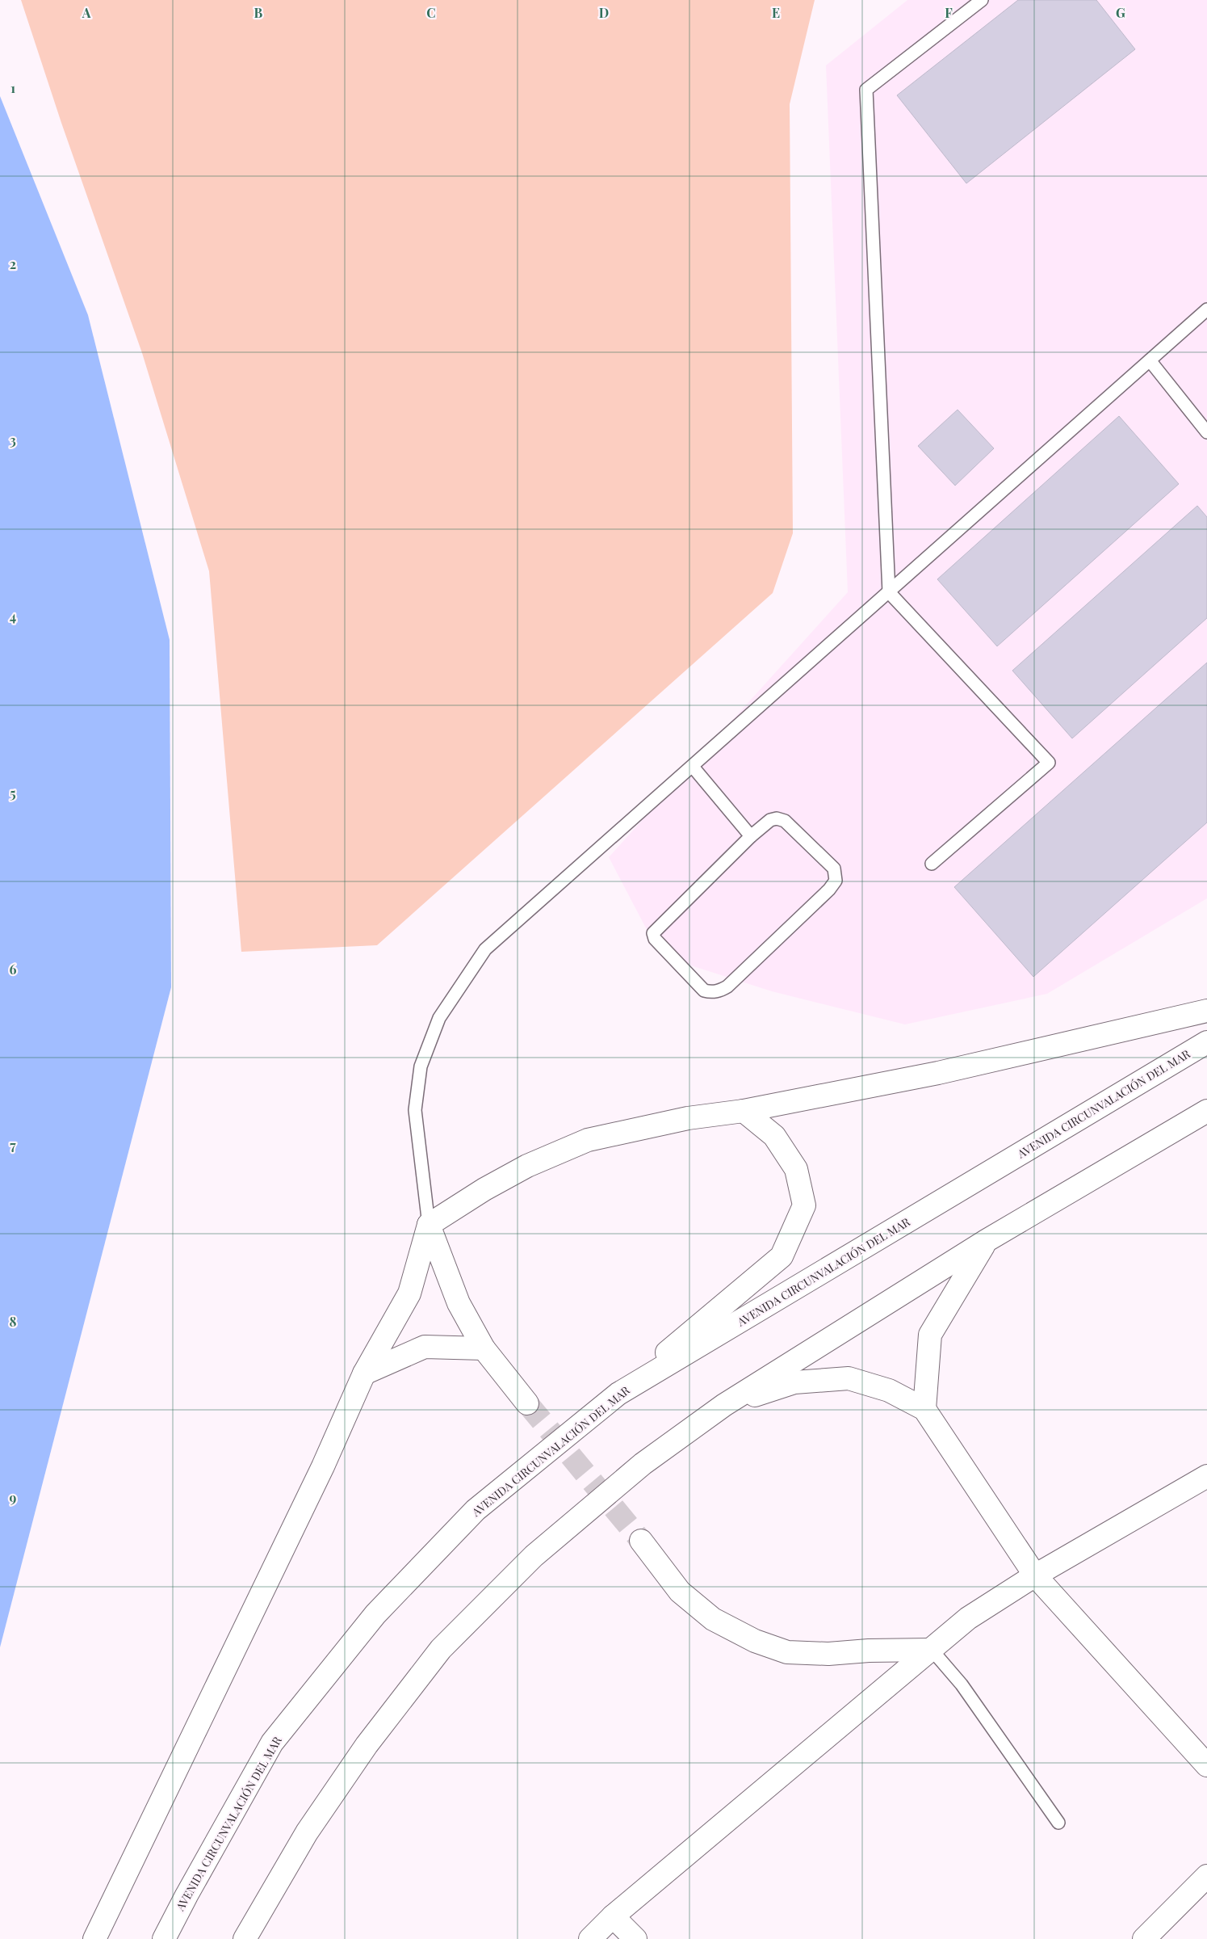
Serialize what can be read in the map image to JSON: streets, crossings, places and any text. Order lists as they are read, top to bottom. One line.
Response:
{"streets":{"main road":["AVENIDA CIRCUNVALACIÓN DEL MAR"]},"grid":{"columns":["A","B","C","D","E","F","G"],"rows":["1","2","3","4","5","6","7","8","9"]}}
